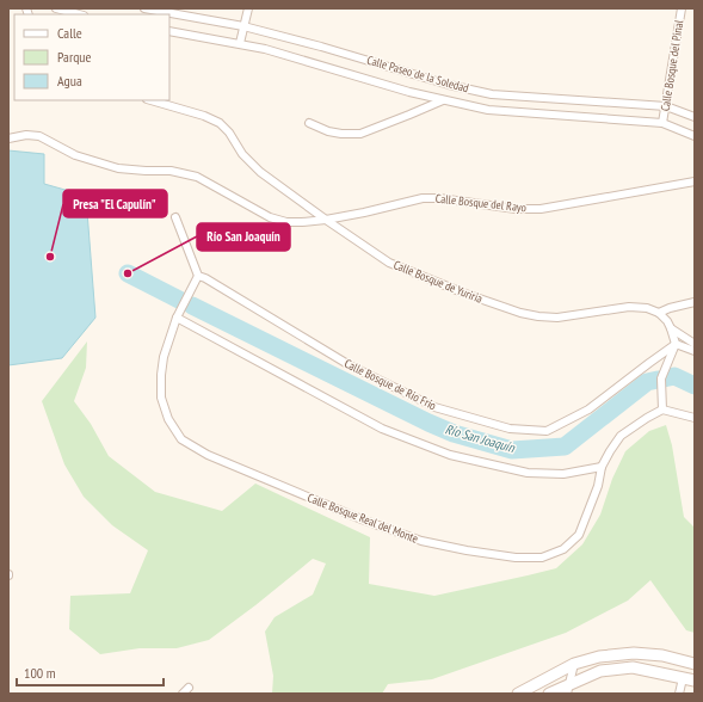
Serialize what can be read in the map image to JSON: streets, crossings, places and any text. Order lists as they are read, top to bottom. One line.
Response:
{"streets":{"street":["Calle Bosque del Pinal","Calle Paseo de la Soledad","Calle Bosque del Rayo","Calle Bosque de Yuriria","Calle Bosque de Río Frío","Calle Bosque Real del Monte"]},"crossings":[["Calle Bosque del Pinal","Calle Paseo de la Soledad"],["Calle Bosque del Rayo","Calle Bosque de Yuriria"]],"water":["Río San Joaquín"],"places":["Presa \"El Capulín\"","Río San Joaquín"],"legend":["Calle","Parque","Agua"],"scale_bar":"100 m"}
